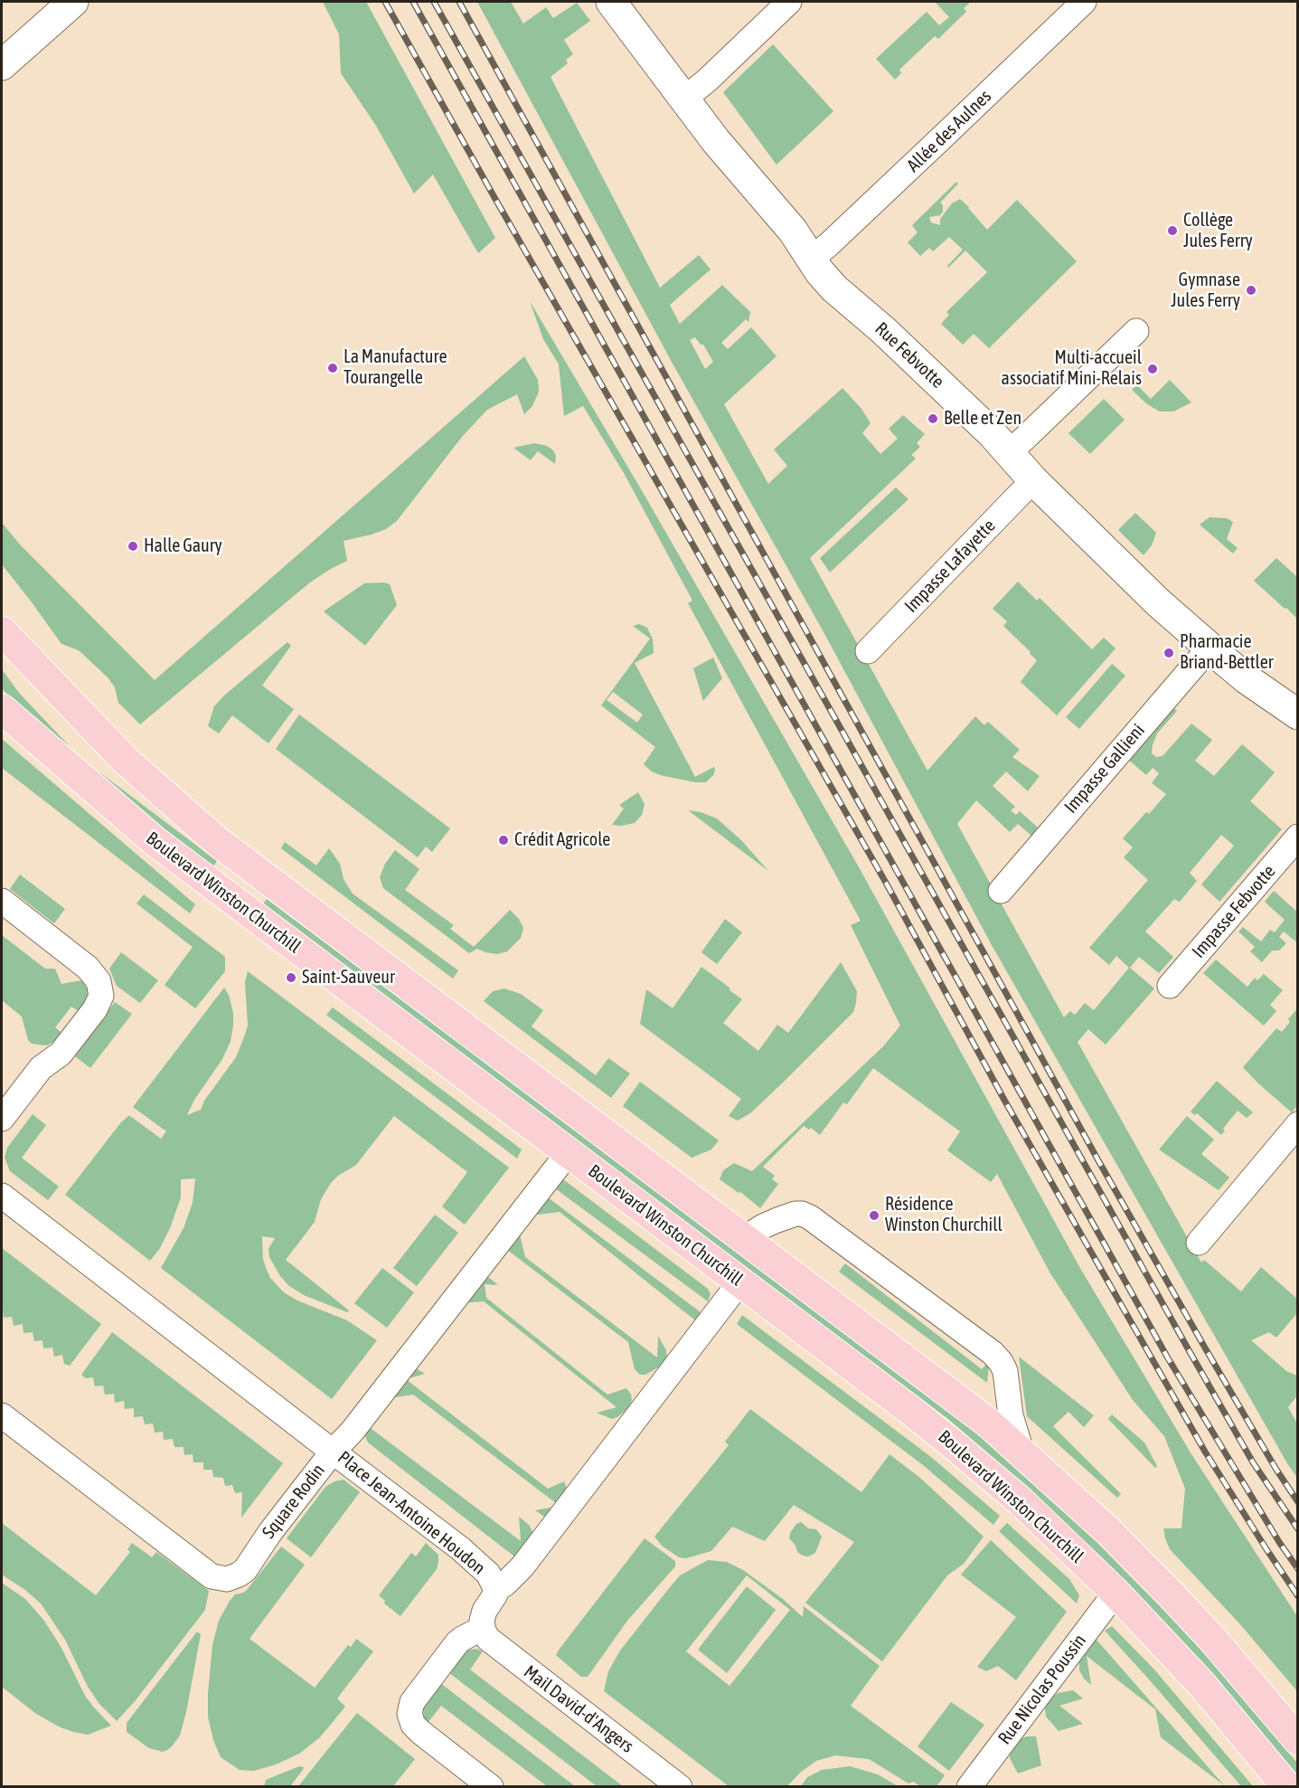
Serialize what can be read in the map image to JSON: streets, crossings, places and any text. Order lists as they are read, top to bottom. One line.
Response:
{"streets":{"main road":["Boulevard Winston Churchill"],"street":["Allée des Aulnes","Rue Febvotte","Impasse Lafayette","Impasse Gallieni","Impasse Febvotte","Square Rodin","Place Jean-Antoine Houdon","Rue Nicolas Poussin","Mail David-d'Angers"]},"crossings":[["Allée des Aulnes","Rue Febvotte"],["Rue Febvotte","Impasse Lafayette"],["Rue Febvotte","Impasse Gallieni"],["Boulevard Winston Churchill","Place Jean-Antoine Houdon"],["Boulevard Winston Churchill","Rue Nicolas Poussin"],["Square Rodin","Place Jean-Antoine Houdon"]],"places":["Collège Jules Ferry","Gymnase Jules Ferry","La Manufacture Tourangelle","Multi-accueil associatif Mini-Relais","Belle et Zen","Halle Gaury","Pharmacie Briand-Bettler","Crédit Agricole","Saint-Sauveur","Résidence Winston Churchill"]}
